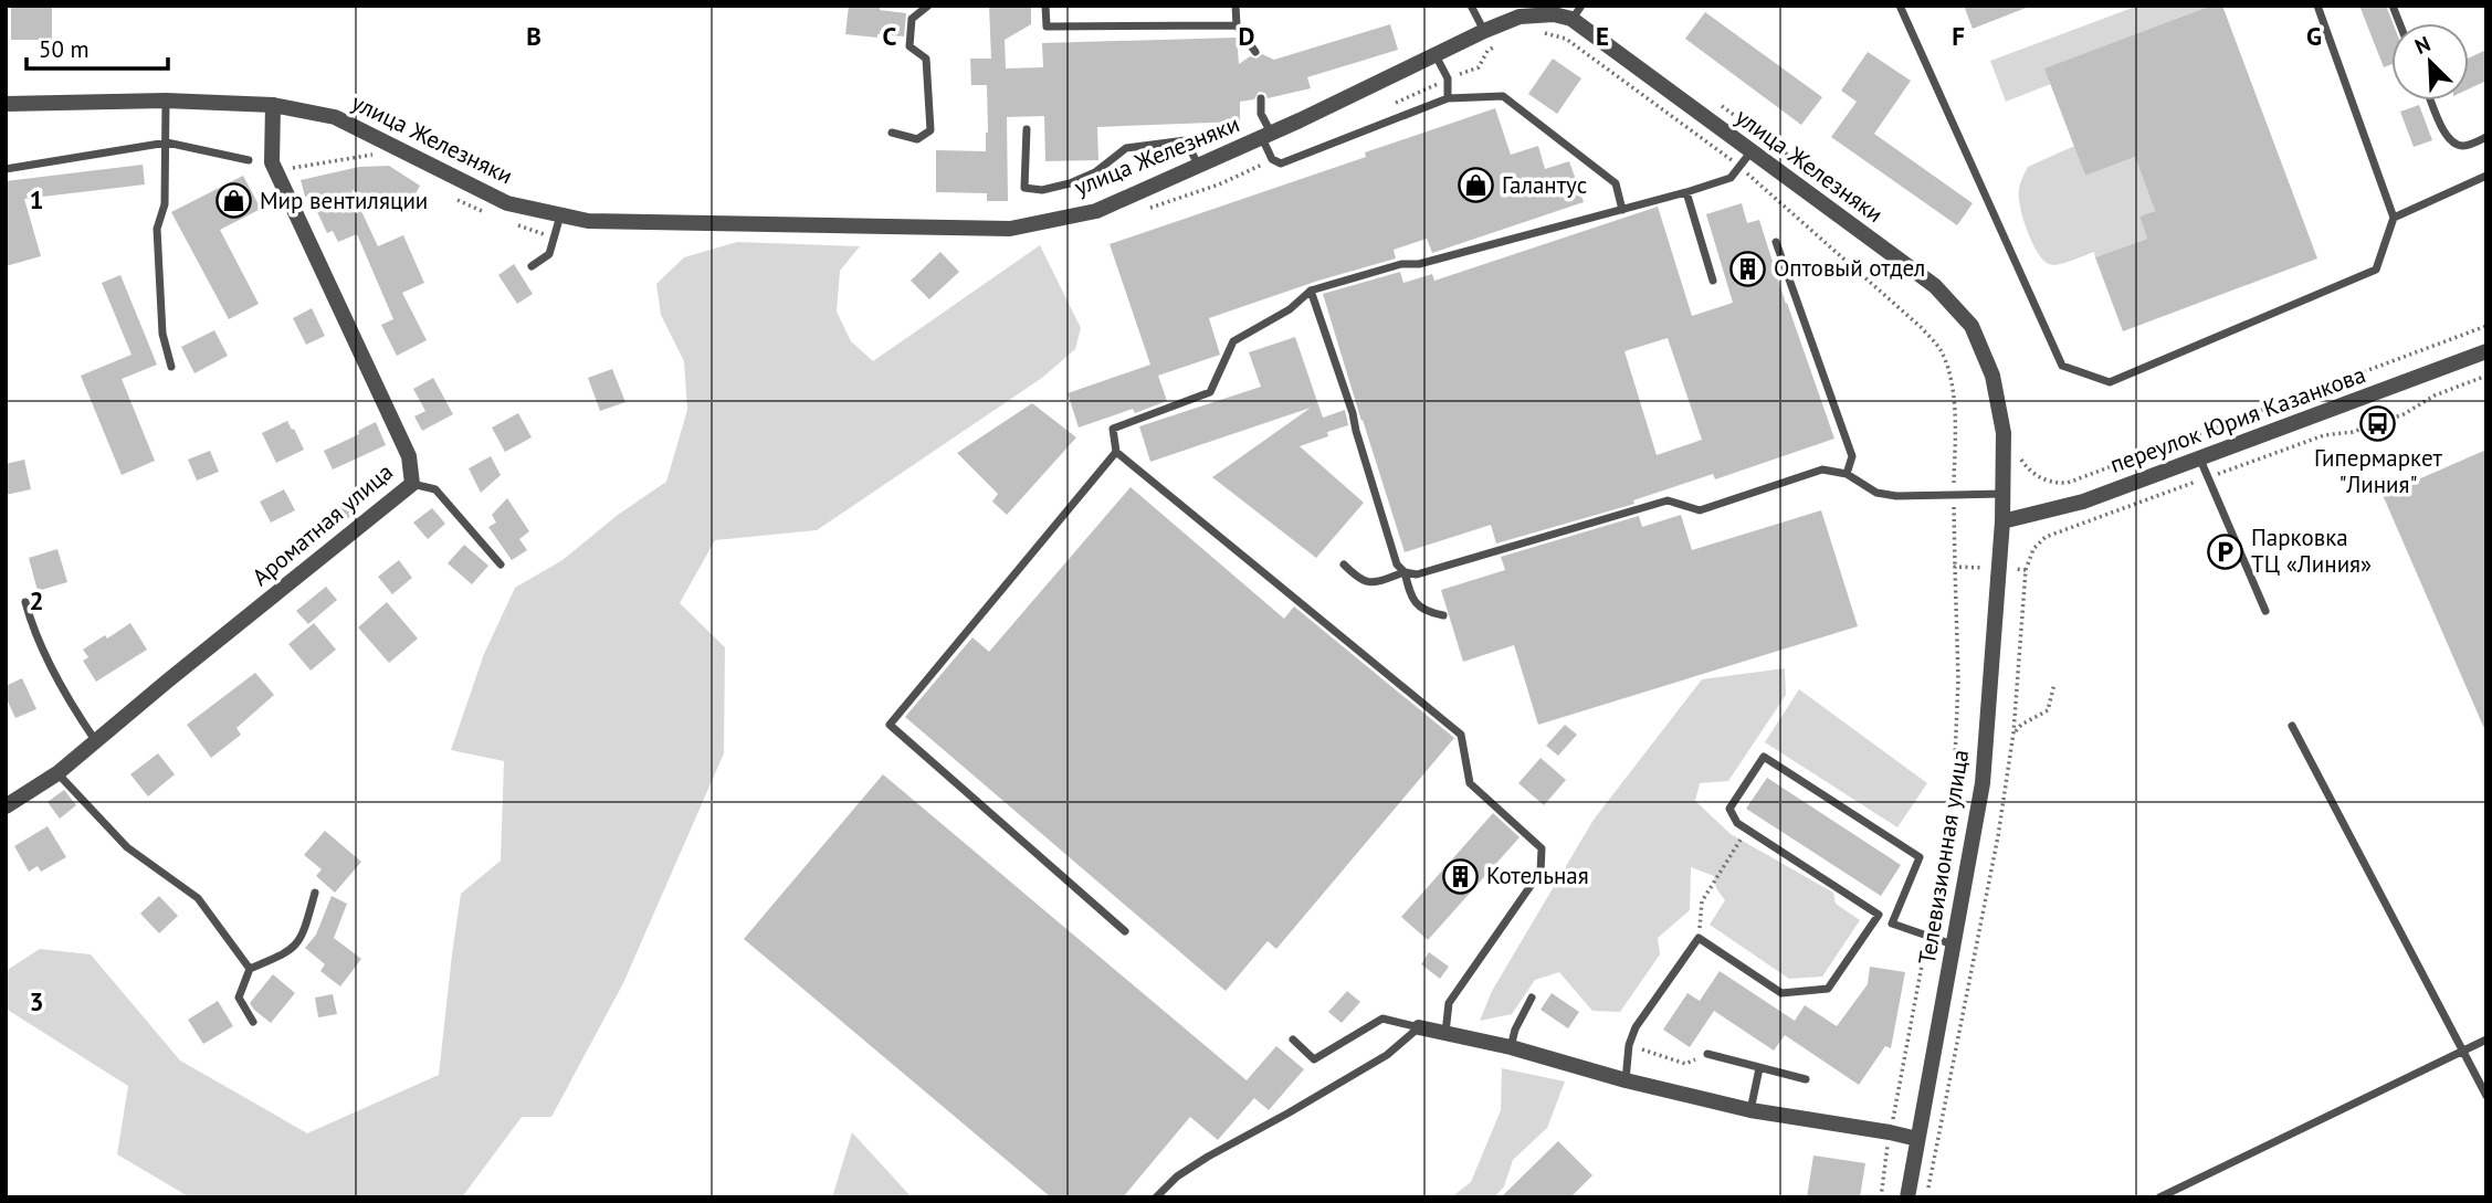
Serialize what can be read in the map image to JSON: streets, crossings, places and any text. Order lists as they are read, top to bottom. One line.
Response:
{"streets":{"street":["улица Железняки","переулок Юрия Казанкова","Ароматная улица","Телевизионная улица"]},"crossings":[["улица Железняки","переулок Юрия Казанкова"],["улица Железняки","Ароматная улица"],["улица Железняки","Телевизионная улица"],["переулок Юрия Казанкова","Телевизионная улица"]],"places":{"shop":["Галантус","Мир вентиляции"],"building":["Оптовый отдел","Котельная"],"bus stop":["Гипермаркет \"Линия\""],"parking":["Парковка ТЦ «Линия»"]},"scale_bar":"50 m","north":"top left","grid":{"columns":["B","C","D","E","F","G"],"rows":["1","2","3"]}}
